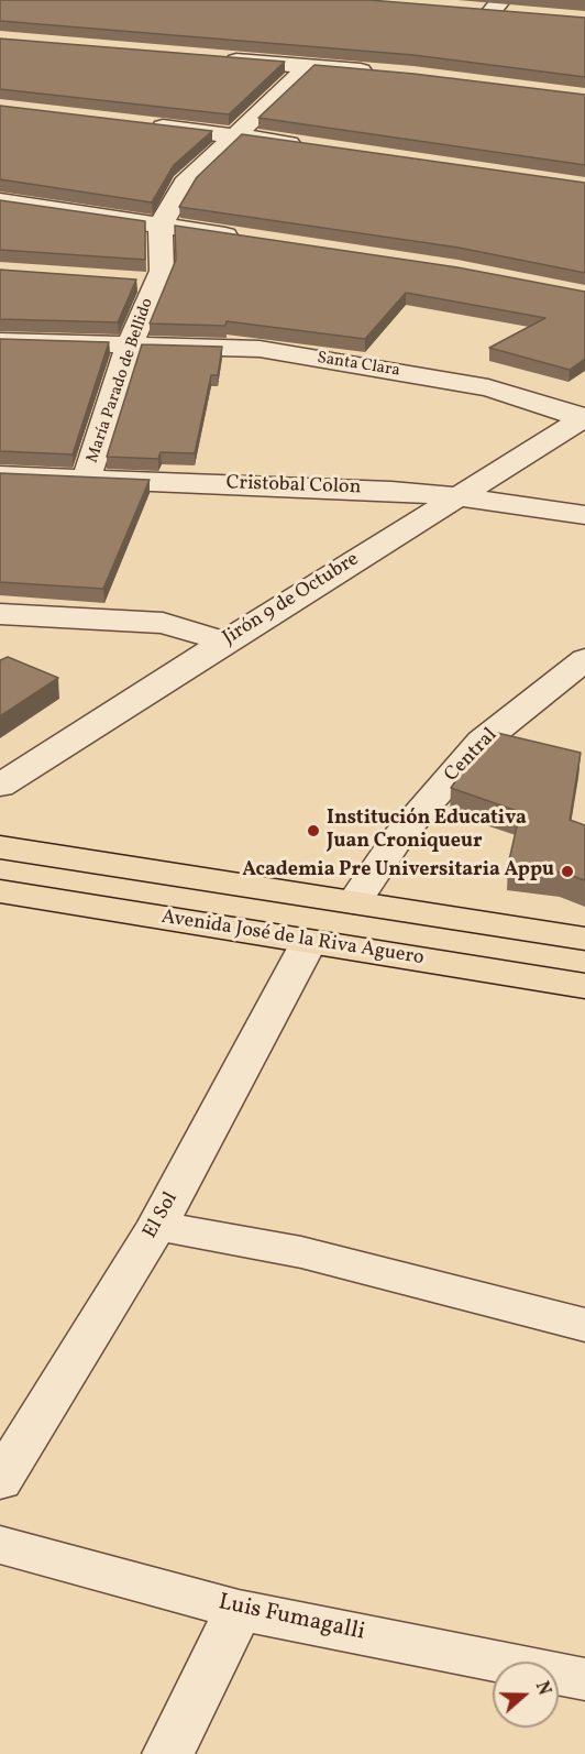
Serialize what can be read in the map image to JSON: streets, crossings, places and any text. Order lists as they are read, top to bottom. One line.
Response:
{"streets":{"main road":["Avenida José de la Riva Aguero"],"street":["Santa Clara","María Parado de Bellido","Cristobal Colon","Jirón 9 de Octubre","Central","El Sol","Luis Fumagalli"]},"crossings":[["Santa Clara","María Parado de Bellido"],["Santa Clara","Jirón 9 de Octubre"],["María Parado de Bellido","Cristobal Colon"],["Cristobal Colon","Jirón 9 de Octubre"],["Avenida José de la Riva Aguero","El Sol"]],"places":["Institución Educativa Juan Croniqueur","Academia Pre Universitaria Appu"],"north":"right"}
